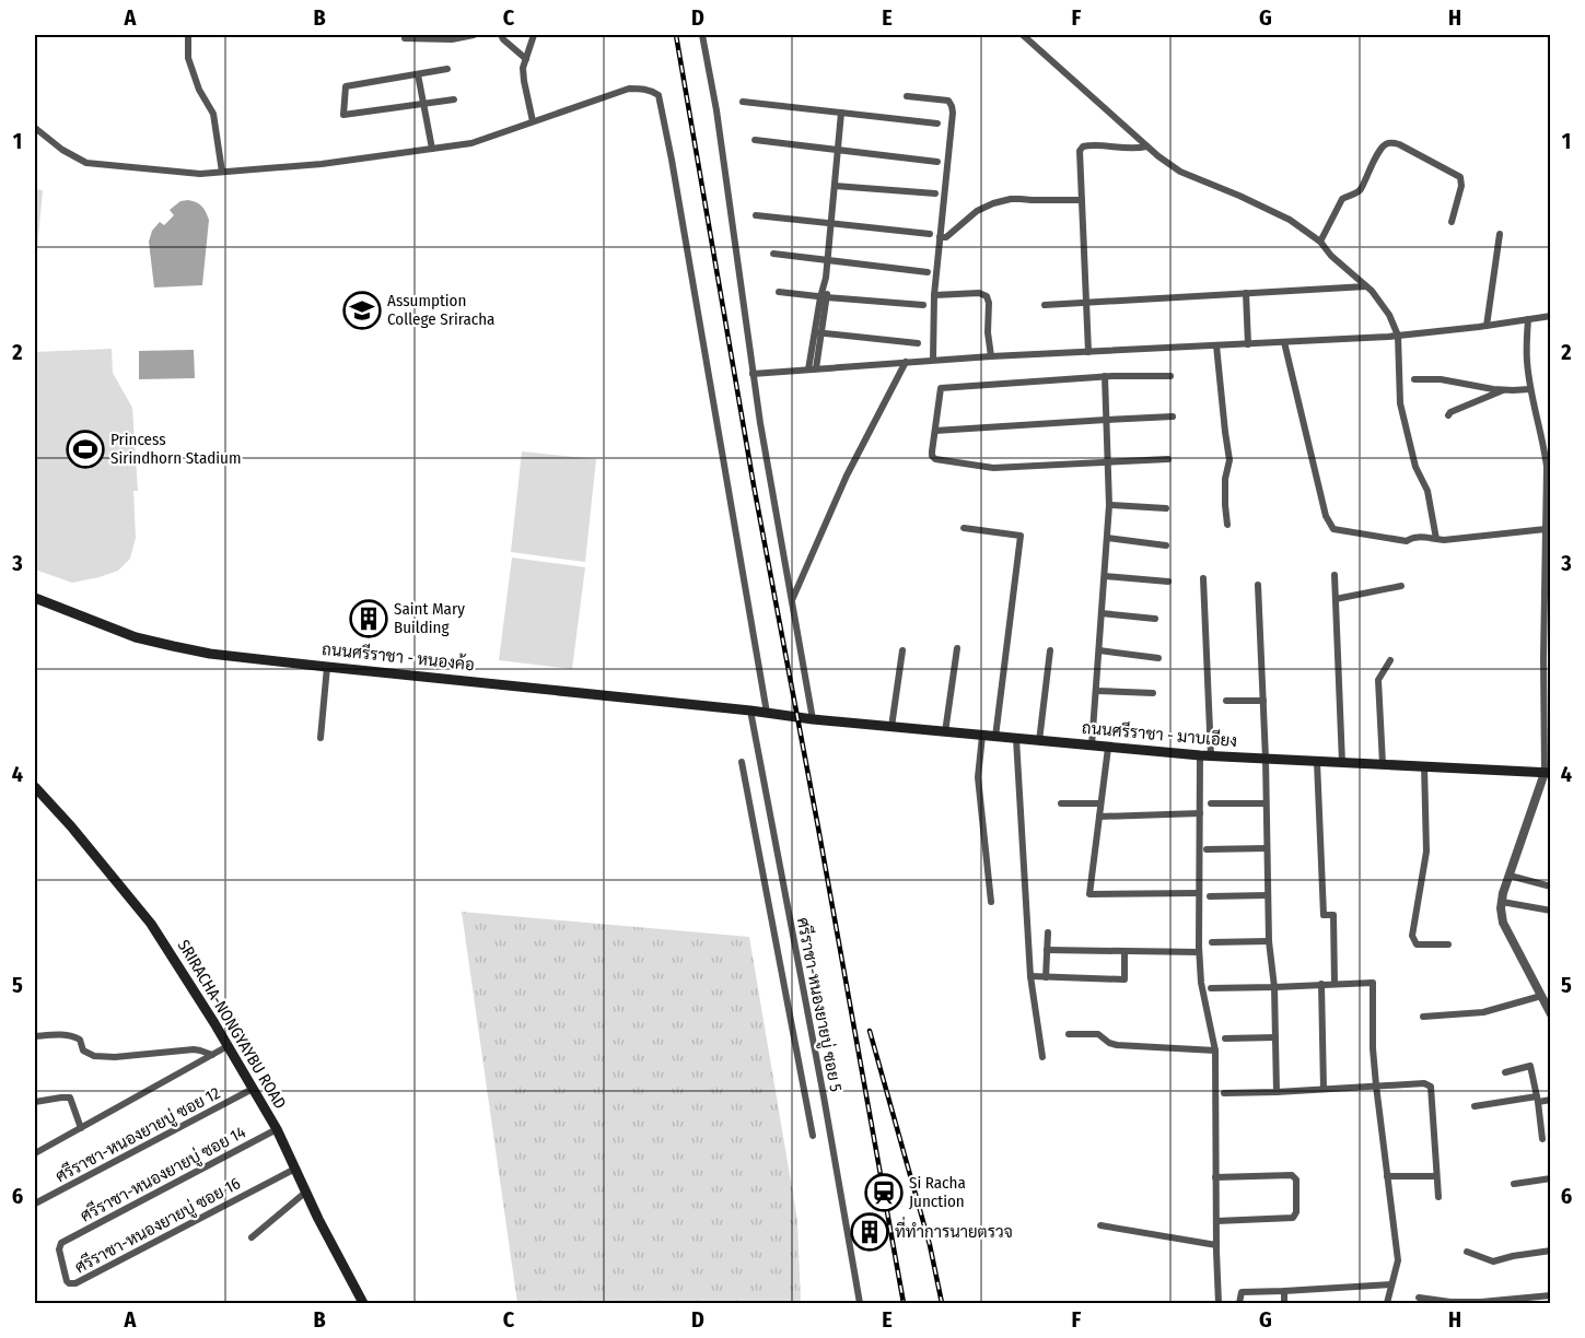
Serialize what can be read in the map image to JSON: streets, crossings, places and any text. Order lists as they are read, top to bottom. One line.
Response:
{"streets":{"main road":["ถนนศรีราชา - หนองค้อ","ถนนศรีราชา - มาบเอียง","SRIRACHA-NONGYAYBU ROAD"],"street":["ศรีราชา-หนองยายบู่ ซอย 5","ศรีราชา-หนองยายบู่ ซอย 12","ศรีราชา-หนองยายบู่ ซอย 14","ศรีราชา-หนองยายบู่ ซอย 16"]},"crossings":[["ถนนศรีราชา - หนองค้อ","ถนนศรีราชา - มาบเอียง"],["ถนนศรีราชา - หนองค้อ","ศรีราชา-หนองยายบู่ ซอย 5"],["SRIRACHA-NONGYAYBU ROAD","ศรีราชา-หนองยายบู่ ซอย 12"],["SRIRACHA-NONGYAYBU ROAD","ศรีราชา-หนองยายบู่ ซอย 14"],["SRIRACHA-NONGYAYBU ROAD","ศรีราชา-หนองยายบู่ ซอย 16"],["ศรีราชา-หนองยายบู่ ซอย 14","ศรีราชา-หนองยายบู่ ซอย 16"]],"places":{"school or university":["Assumption College Sriracha"],"sports":["Princess Sirindhorn Stadium"],"building":["Saint Mary Building","ที่ทำการนายตรวจ"],"station":["Si Racha Junction"]},"grid":{"columns":["A","B","C","D","E","F","G","H"],"rows":["1","2","3","4","5","6"]}}
